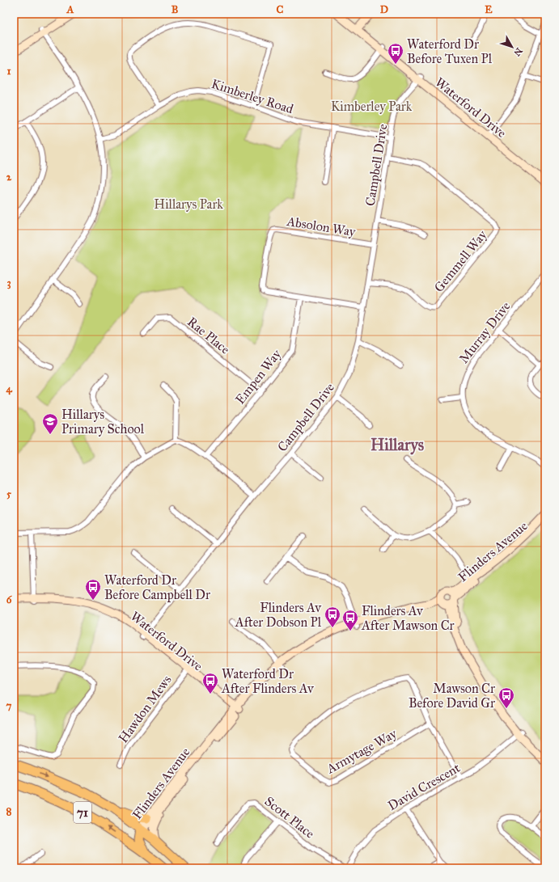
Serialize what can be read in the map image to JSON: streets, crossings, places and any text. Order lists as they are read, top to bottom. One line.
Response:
{"streets":{"highway":["71"],"street":["Kimberley Road","Waterford Drive","Campbell Drive","Absolon Way","Gemmell Way","Murray Drive","Rae Place","Empen Way","Flinders Avenue","Hawdon Mews","Armytage Way","David Crescent","Scott Place"]},"crossings":[["Kimberley Road","Campbell Drive"],["Waterford Drive","Campbell Drive"],["Waterford Drive","Flinders Avenue"],["Waterford Drive","Hawdon Mews"],["Campbell Drive","Absolon Way"],["Campbell Drive","Gemmell Way"],["Absolon Way","Empen Way"],["Rae Place","Empen Way"],["Flinders Avenue","71"],["Armytage Way","David Crescent"],["David Crescent","Scott Place"]],"districts":["Hillarys"],"parks":["Kimberley Park","Hillarys Park"],"places":{"bus stop":["Waterford Dr Before Tuxen Pl","Waterford Dr Before Campbell Dr","Flinders Av After Dobson Pl","Flinders Av After Mawson Cr","Waterford Dr After Flinders Av","Mawson Cr Before David Gr"],"school or university":["Hillarys Primary School"]},"north":"bottom right","grid":{"columns":["A","B","C","D","E"],"rows":["1","2","3","4","5","6","7","8"]}}
